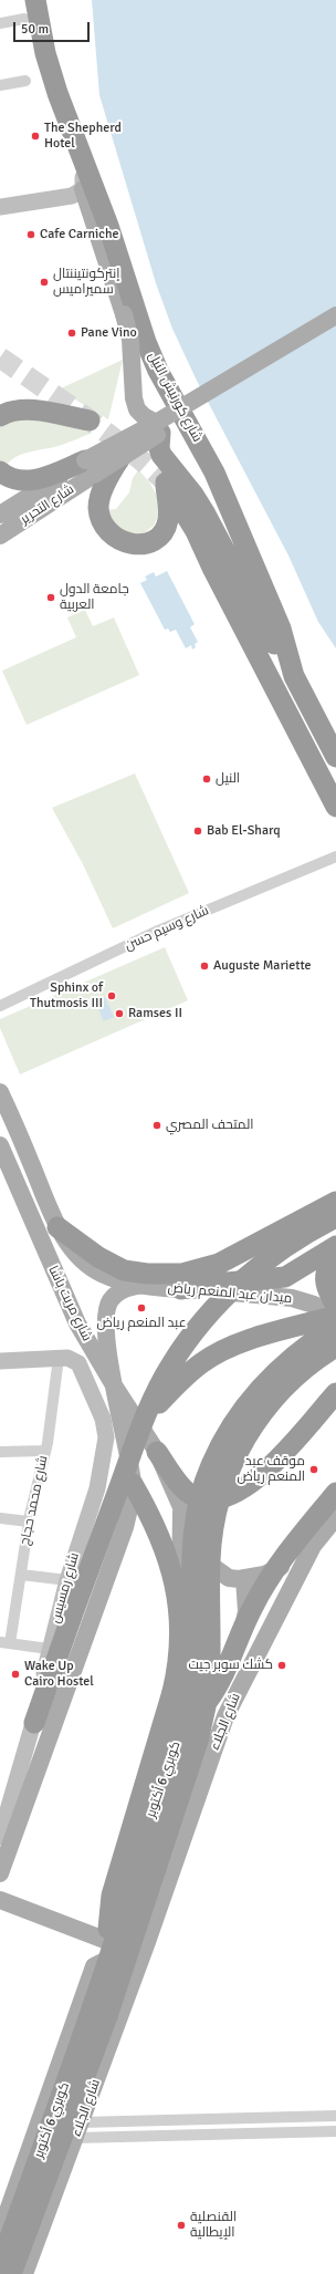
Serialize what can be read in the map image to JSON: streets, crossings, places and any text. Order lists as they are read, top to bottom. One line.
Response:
{"streets":{"highway":["شارع كورنيش النيل","كوبري 6 أكتوبر"],"main road":["شارع التحرير","ميدان عبد المنعم رياض","شارع مريت باشا","شارع رمسيس","شارع الجلاء"],"street":["شارع وسيم حسن","شارع محمد حجاج"]},"crossings":[["شارع مريت باشا","شارع الجلاء"],["شارع محمد حجاج","شارع رمسيس"],["شارع الجلاء","كوبري 6 أكتوبر"]],"places":["The Shepherd Hotel","Cafe Carniche","إنتركونتيننتال سميراميس","Pane Vino","جامعة الدول العربية","النيل","Bab El-Sharq","Auguste Mariette","Sphinx of Thutmosis III","Ramses II","المتحف المصري","عبد المنعم رياض","موقف عبد المنعم رياض","كشك سوبر جيت","Wake Up Cairo Hostel","القنصلية الإيطالية"],"scale_bar":"50 m"}
